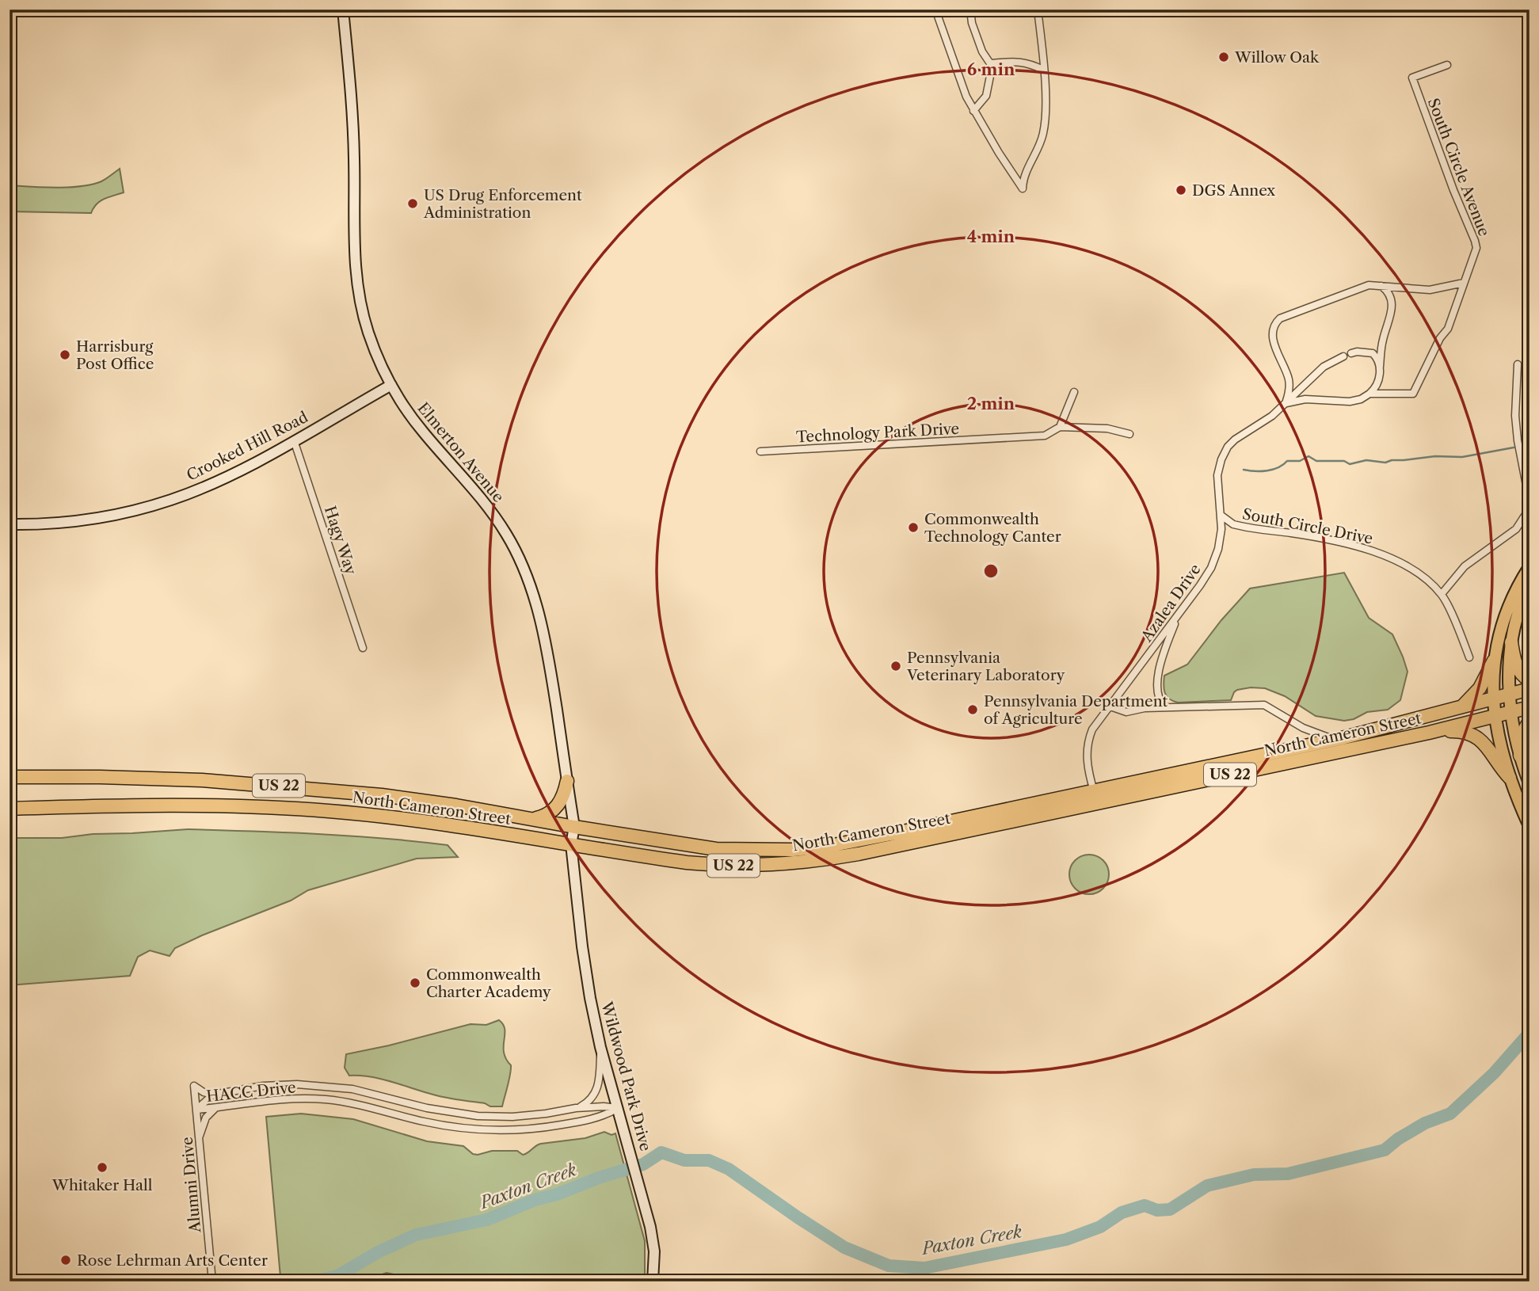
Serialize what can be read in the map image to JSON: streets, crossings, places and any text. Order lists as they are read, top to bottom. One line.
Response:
{"streets":{"highway":["North Cameron Street","US 22"],"main road":["Crooked Hill Road","Elmerton Avenue","Wildwood Park Drive"],"street":["South Circle Avenue","Technology Park Drive","South Circle Drive","Hagy Way","Azalea Drive","HACC Drive","Alumni Drive"]},"crossings":[["South Circle Avenue","Azalea Drive"],["Crooked Hill Road","Elmerton Avenue"],["Crooked Hill Road","Hagy Way"],["Elmerton Avenue","North Cameron Street"],["Elmerton Avenue","Wildwood Park Drive"],["South Circle Drive","Azalea Drive"],["Azalea Drive","North Cameron Street"],["North Cameron Street","Wildwood Park Drive"],["Wildwood Park Drive","HACC Drive"],["HACC Drive","Alumni Drive"]],"water":["Paxton Creek"],"places":["Willow Oak","DGS Annex","US Drug Enforcement Administration","Harrisburg Post Office","Commonwealth Technology Canter","Pennsylvania Veterinary Laboratory","Pennsylvania Department of Agriculture","Commonwealth Charter Academy","Whitaker Hall","Rose Lehrman Arts Center"],"rings":["6 min","4 min","2 min"]}
